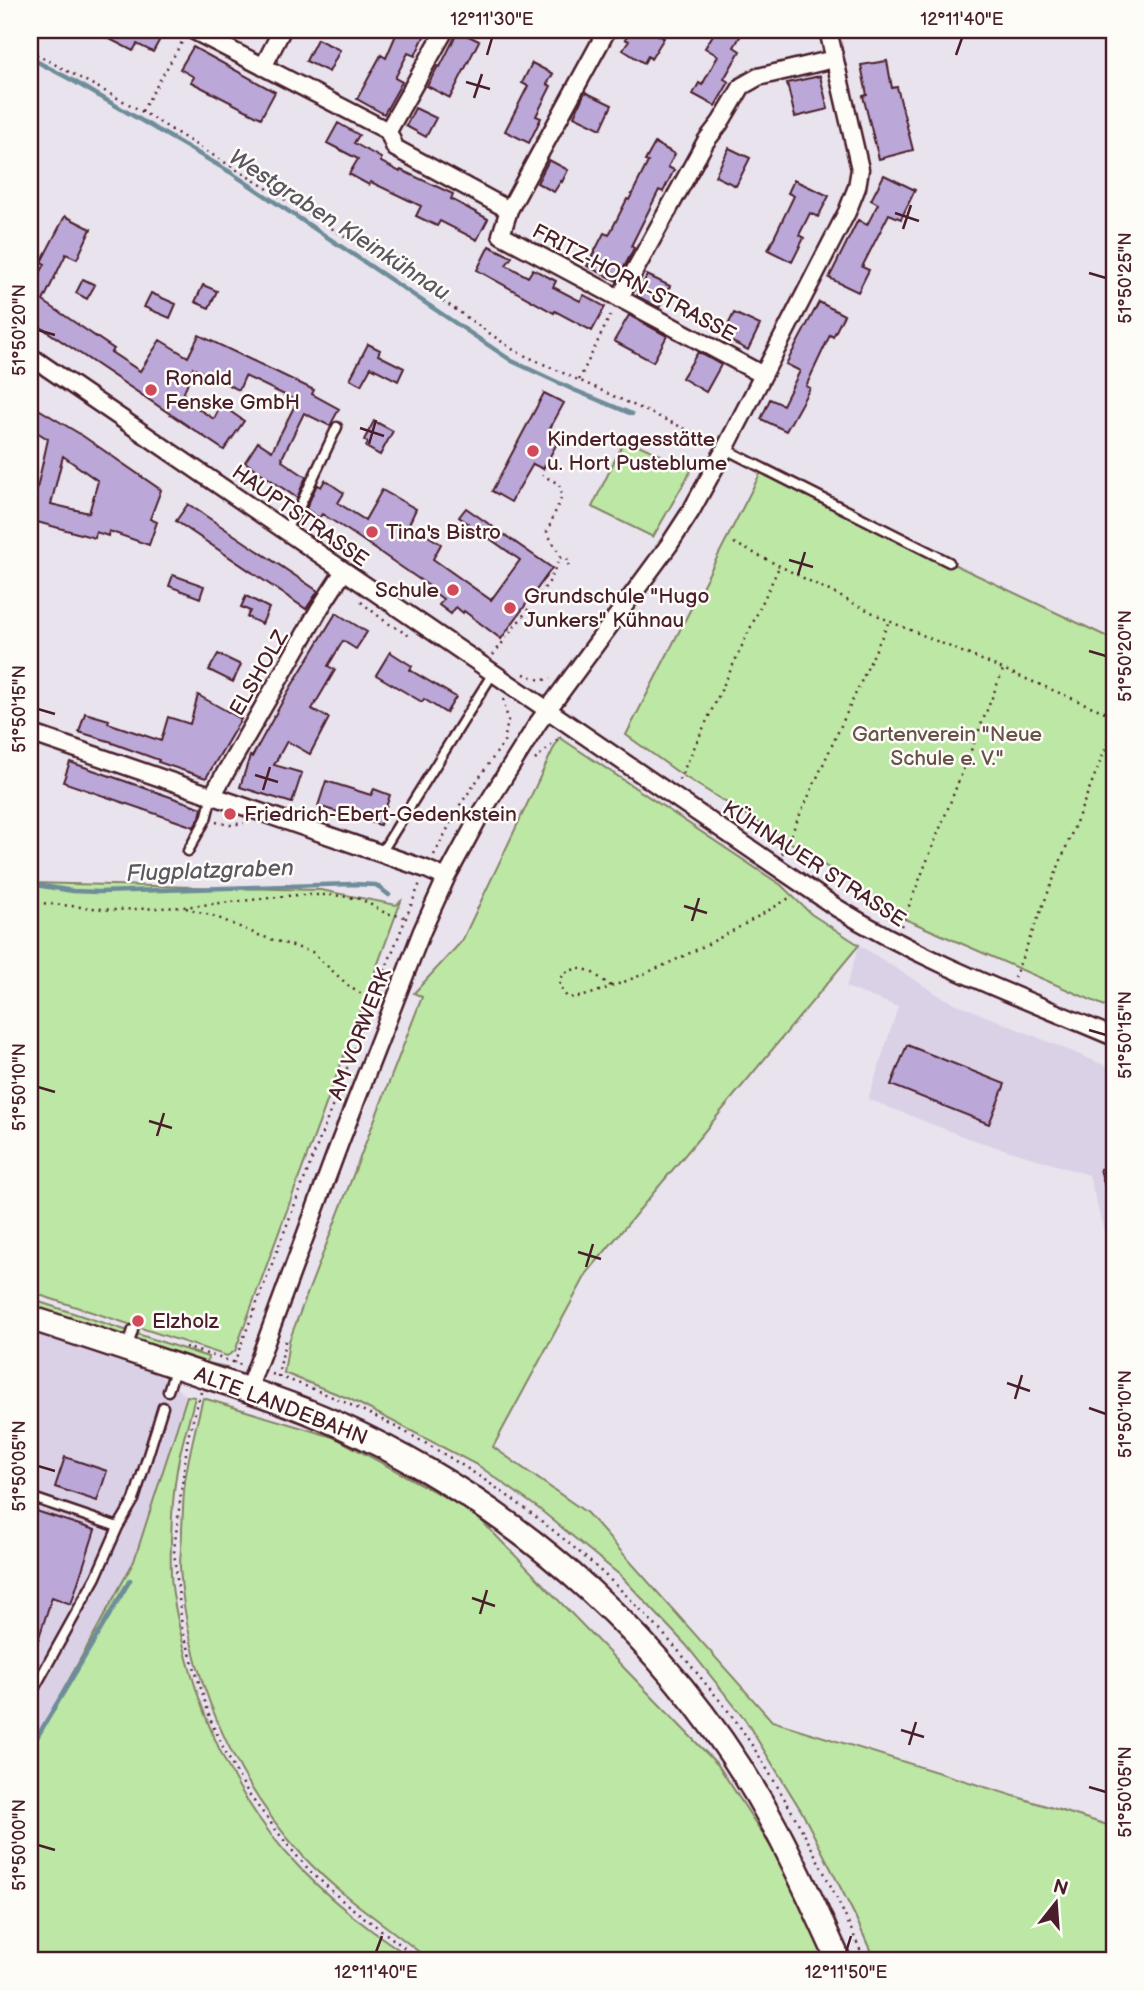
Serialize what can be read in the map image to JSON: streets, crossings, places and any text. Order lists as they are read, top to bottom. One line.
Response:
{"streets":{"main road":["ALTE LANDEBAHN"],"street":["FRITZ-HORN-STRASSE","HAUPTSTRASSE","ELSHOLZ","KÜHNAUER STRASSE","AM VORWERK"]},"crossings":[["FRITZ-HORN-STRASSE","AM VORWERK"],["HAUPTSTRASSE","ELSHOLZ"],["HAUPTSTRASSE","KÜHNAUER STRASSE"],["HAUPTSTRASSE","AM VORWERK"],["KÜHNAUER STRASSE","AM VORWERK"],["AM VORWERK","ALTE LANDEBAHN"]],"water":["Westgraben Kleinkühnau","Flugplatzgraben"],"parks":["Gartenverein \"Neue Schule e. V.\""],"places":["Ronald Fenske GmbH","Kindertagesstätte u. Hort Pusteblume","Tina's Bistro","Schule","Grundschule \"Hugo Junkers\" Kühnau","Friedrich-Ebert-Gedenkstein","Elzholz"],"north":"top","coordinates":["12°11'30\"E","12°11'40\"E","51°50'25\"N","51°50'20\"N","51°50'15\"N","51°50'10\"N","51°50'05\"N","51°50'00\"N","12°11'50\"E"]}
